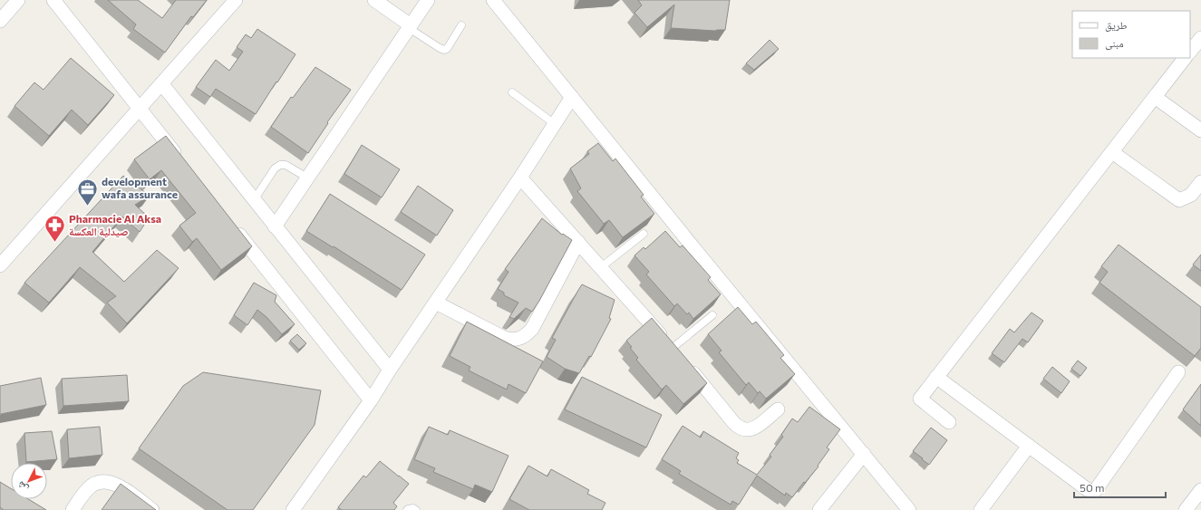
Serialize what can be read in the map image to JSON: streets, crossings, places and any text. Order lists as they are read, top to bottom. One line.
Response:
{"places":{"office":["development wafa assurance"],"pharmacy":["Pharmacie Al Aksa صيدلية العكسة"]},"legend":["طريق","مبنى"],"scale_bar":"50 m","north":"bottom left"}
